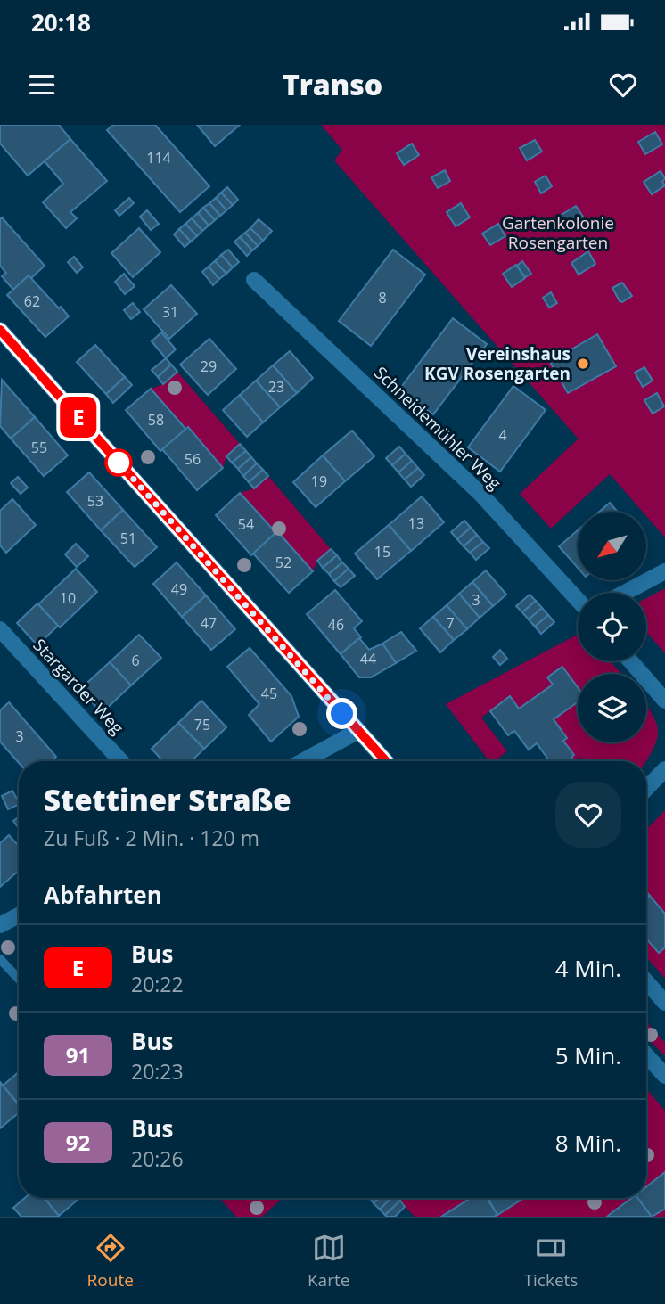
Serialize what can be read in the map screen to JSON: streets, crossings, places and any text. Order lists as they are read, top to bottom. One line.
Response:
{"streets":{"street":["Schneidemühler Weg","Stargarder Weg"]},"parks":["Gartenkolonie Rosengarten"],"places":["Vereinshaus KGV Rosengarten"],"lines":["bus line E"],"house_numbers":["114","8","62","31","29","23","58","4","55","56","19","53","13","54","51","15","52","49","10","3","47","7","46","44","6","45","75","3"],"north":"bottom left","page":{"status":"20:18","header":"Transo","on_map":"E","heading":[["Stettiner Straße","Zu Fuß · 2 Min. · 120 m"],"Abfahrten"],"list":[{"mark":"E","name":"Bus","note":"20:22","value":"4 Min."},{"mark":"91","name":"Bus","note":"20:23","value":"5 Min."},{"mark":"92","name":"Bus","note":"20:26","value":"8 Min."}],"tabs":["Route","Karte","Tickets"]}}
